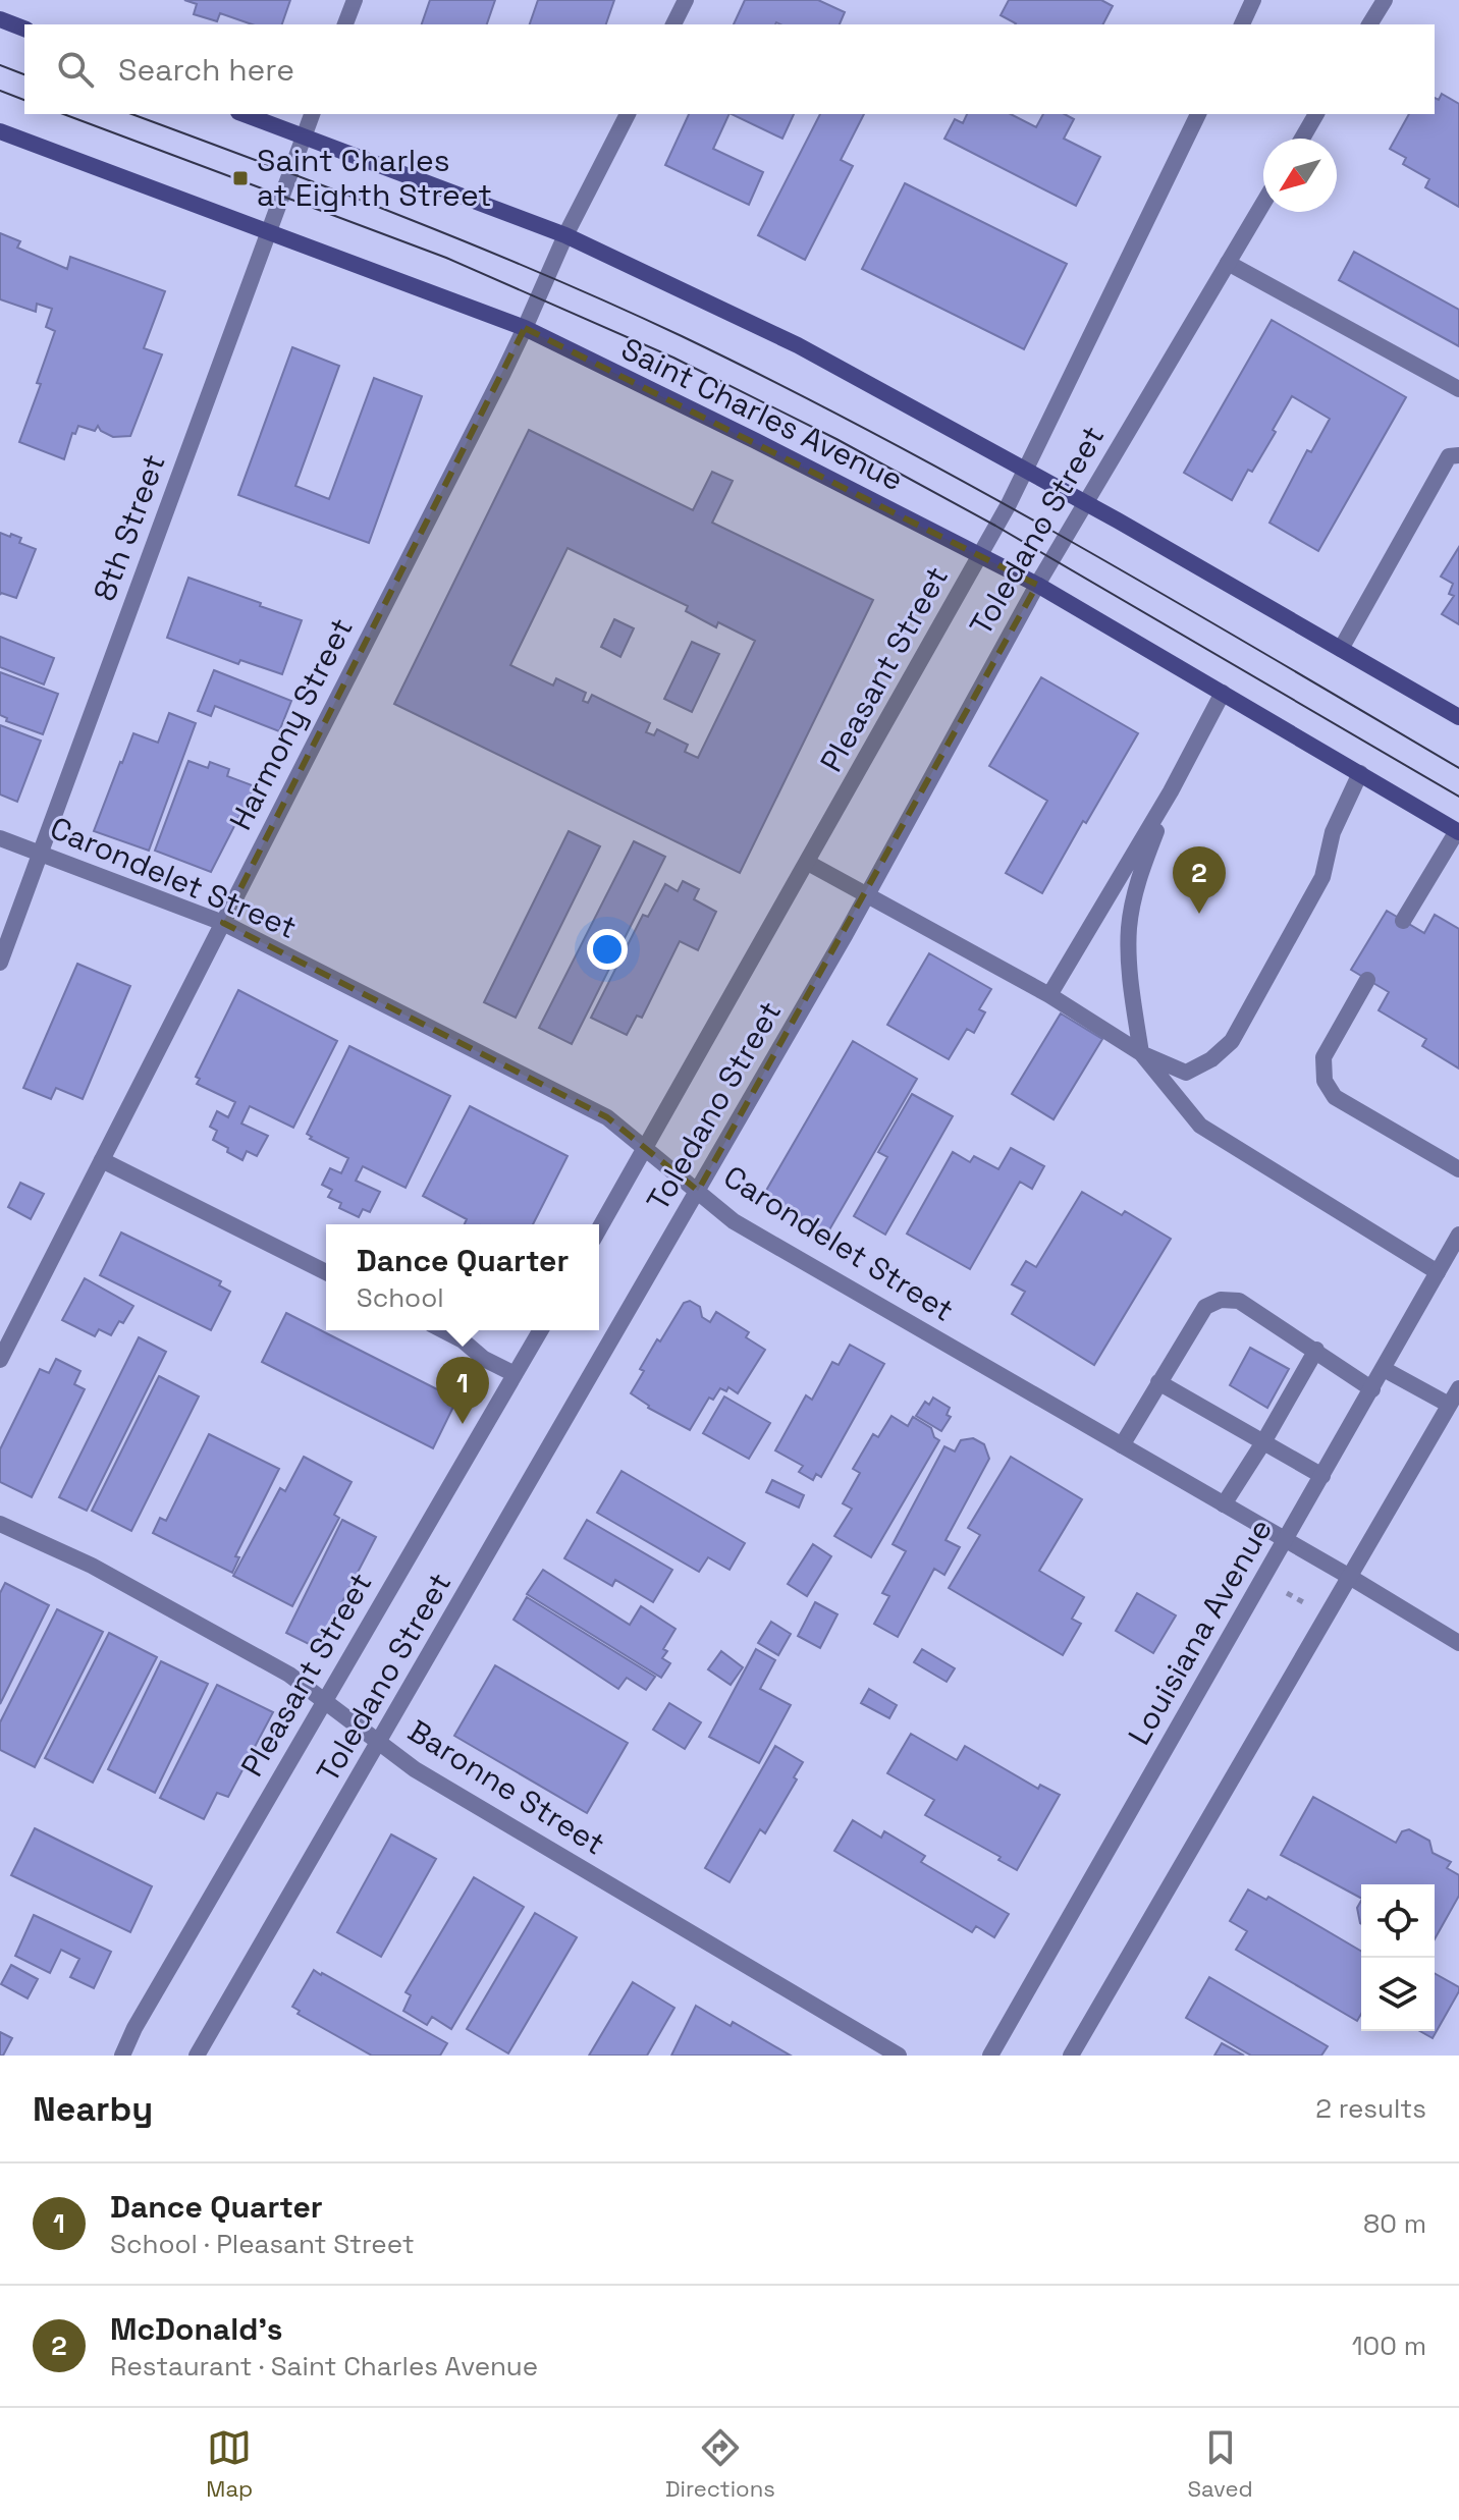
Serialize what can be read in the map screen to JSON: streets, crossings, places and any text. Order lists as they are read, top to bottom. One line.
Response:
{"streets":{"main road":["Saint Charles Avenue"],"street":["8th Street","Toledano Street","Pleasant Street","Harmony Street","Carondelet Street","Louisiana Avenue","Baronne Street"]},"crossings":[["Saint Charles Avenue","8th Street"],["Saint Charles Avenue","Toledano Street"],["Saint Charles Avenue","Pleasant Street"],["Saint Charles Avenue","Harmony Street"],["8th Street","Carondelet Street"],["Toledano Street","Carondelet Street"],["Toledano Street","Baronne Street"],["Pleasant Street","Carondelet Street"],["Pleasant Street","Baronne Street"],["Harmony Street","Carondelet Street"],["Carondelet Street","Louisiana Avenue"]],"places":{"transit":["Saint Charles at Eighth Street"]},"north":"bottom left","page":{"search":"Search here","pins":["2","1"],"popup":["Dance Quarter","School"],"heading":["Nearby","2 results"],"list":[{"mark":"1","name":"Dance Quarter","note":"School · Pleasant Street","value":"80 m"},{"mark":"2","name":"McDonald's","note":"Restaurant · Saint Charles Avenue","value":"100 m"}],"nav":["Map","Directions","Saved"]}}
